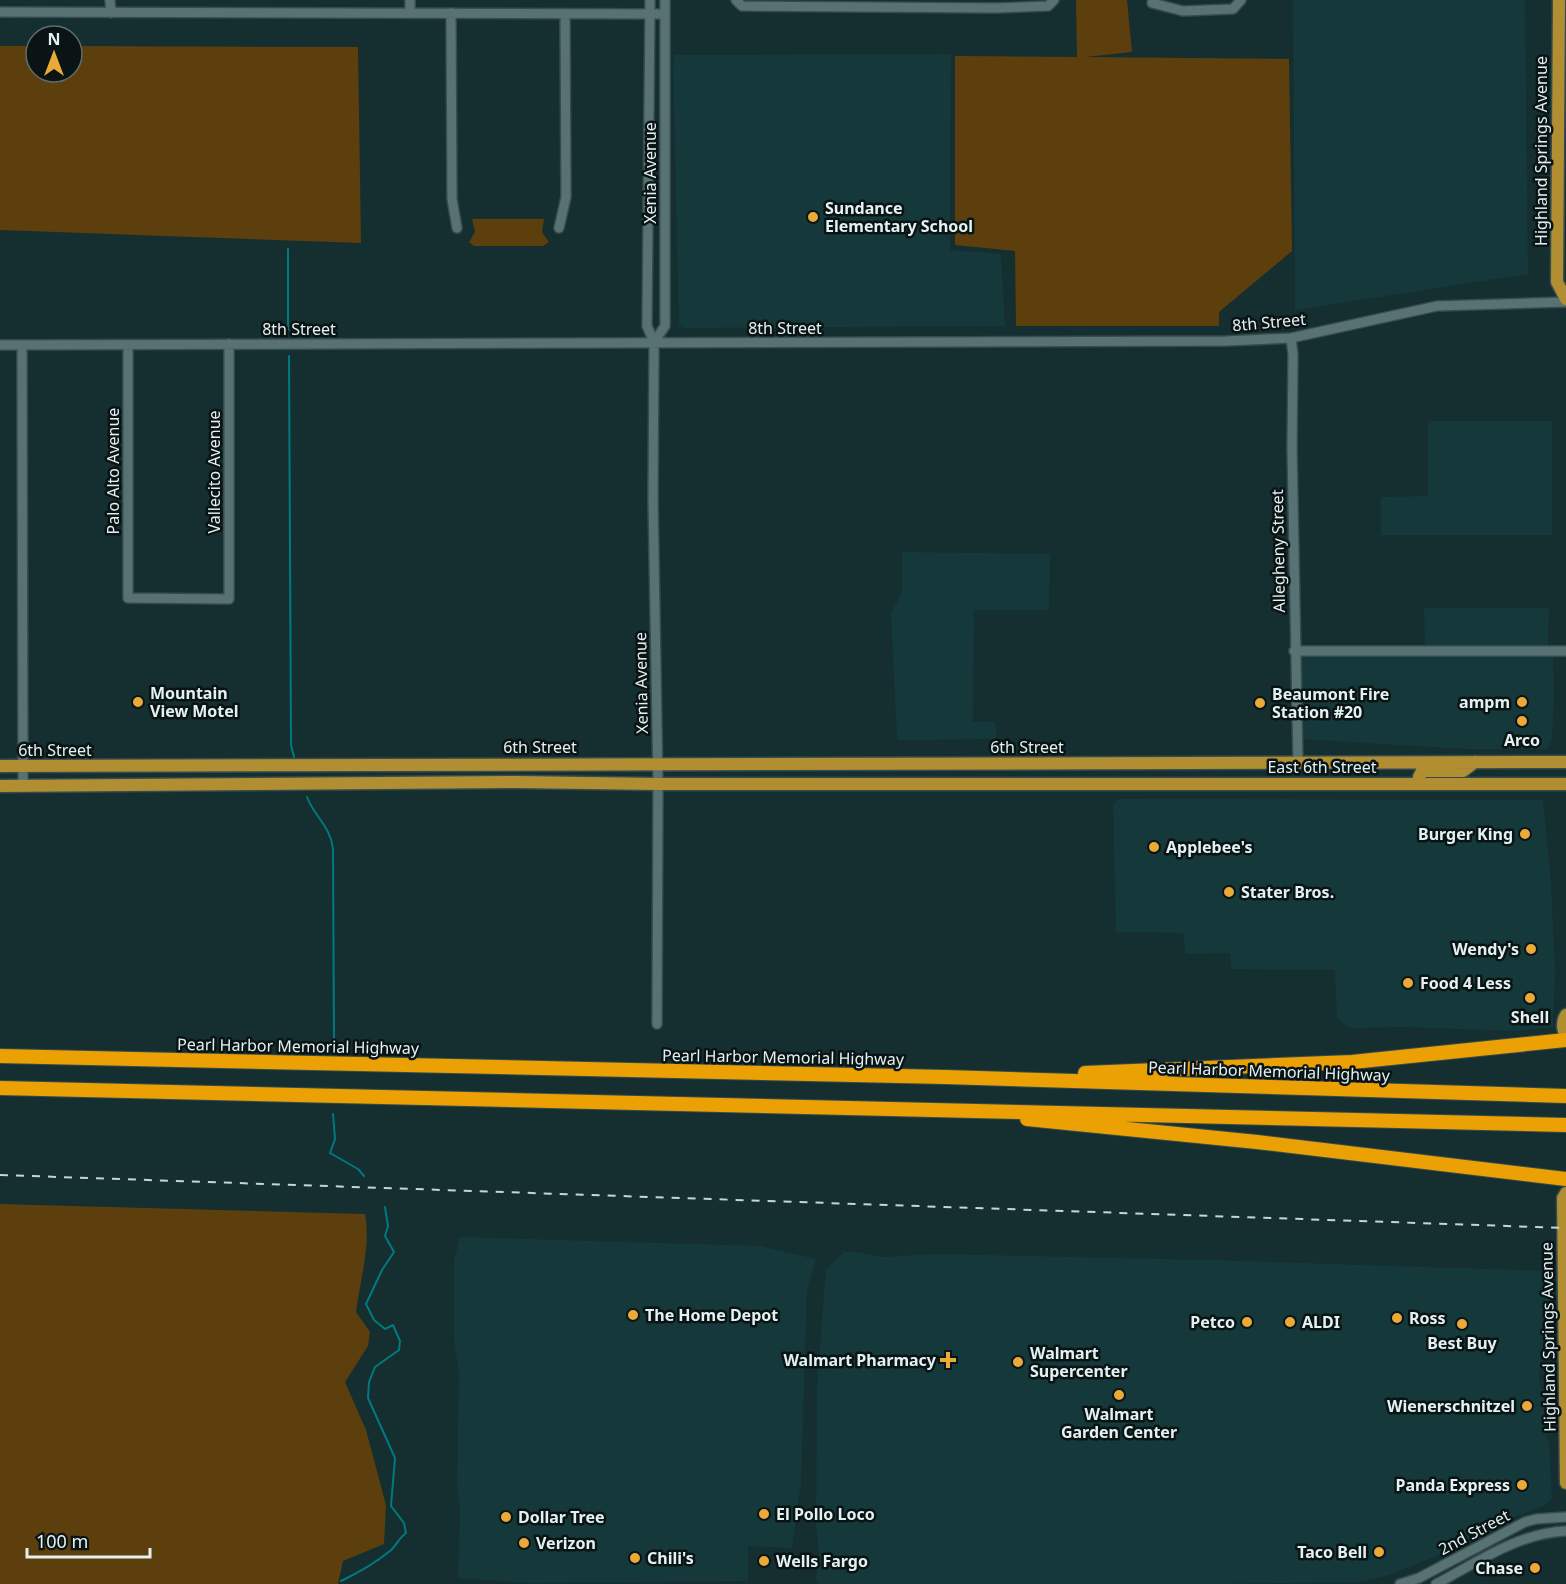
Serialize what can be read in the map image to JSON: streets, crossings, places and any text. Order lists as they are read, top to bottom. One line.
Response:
{"streets":{"highway":["Pearl Harbor Memorial Highway"],"main road":["Highland Springs Avenue","6th Street","East 6th Street"],"street":["Xenia Avenue","8th Street","Palo Alto Avenue","Vallecito Avenue","Allegheny Street","2nd Street"]},"crossings":[["Highland Springs Avenue","8th Street"],["Xenia Avenue","8th Street"],["Xenia Avenue","6th Street"],["Xenia Avenue","East 6th Street"],["8th Street","Palo Alto Avenue"],["8th Street","Vallecito Avenue"],["8th Street","Allegheny Street"],["Palo Alto Avenue","Vallecito Avenue"],["Allegheny Street","East 6th Street"],["6th Street","East 6th Street"]],"places":{"other":["Sundance Elementary School","Mountain View Motel","ampm","Beaumont Fire Station #20","Arco","Burger King","Applebee's","Stater Bros.","Wendy's","Food 4 Less","Shell","The Home Depot","Ross","Petco","ALDI","Best Buy","Walmart Supercenter","Walmart Garden Center","Wienerschnitzel","Panda Express","El Pollo Loco","Dollar Tree","Verizon","Taco Bell","Chili's","Wells Fargo","Chase"],"health":["Walmart Pharmacy"]},"scale_bar":"100 m","north":"top"}
